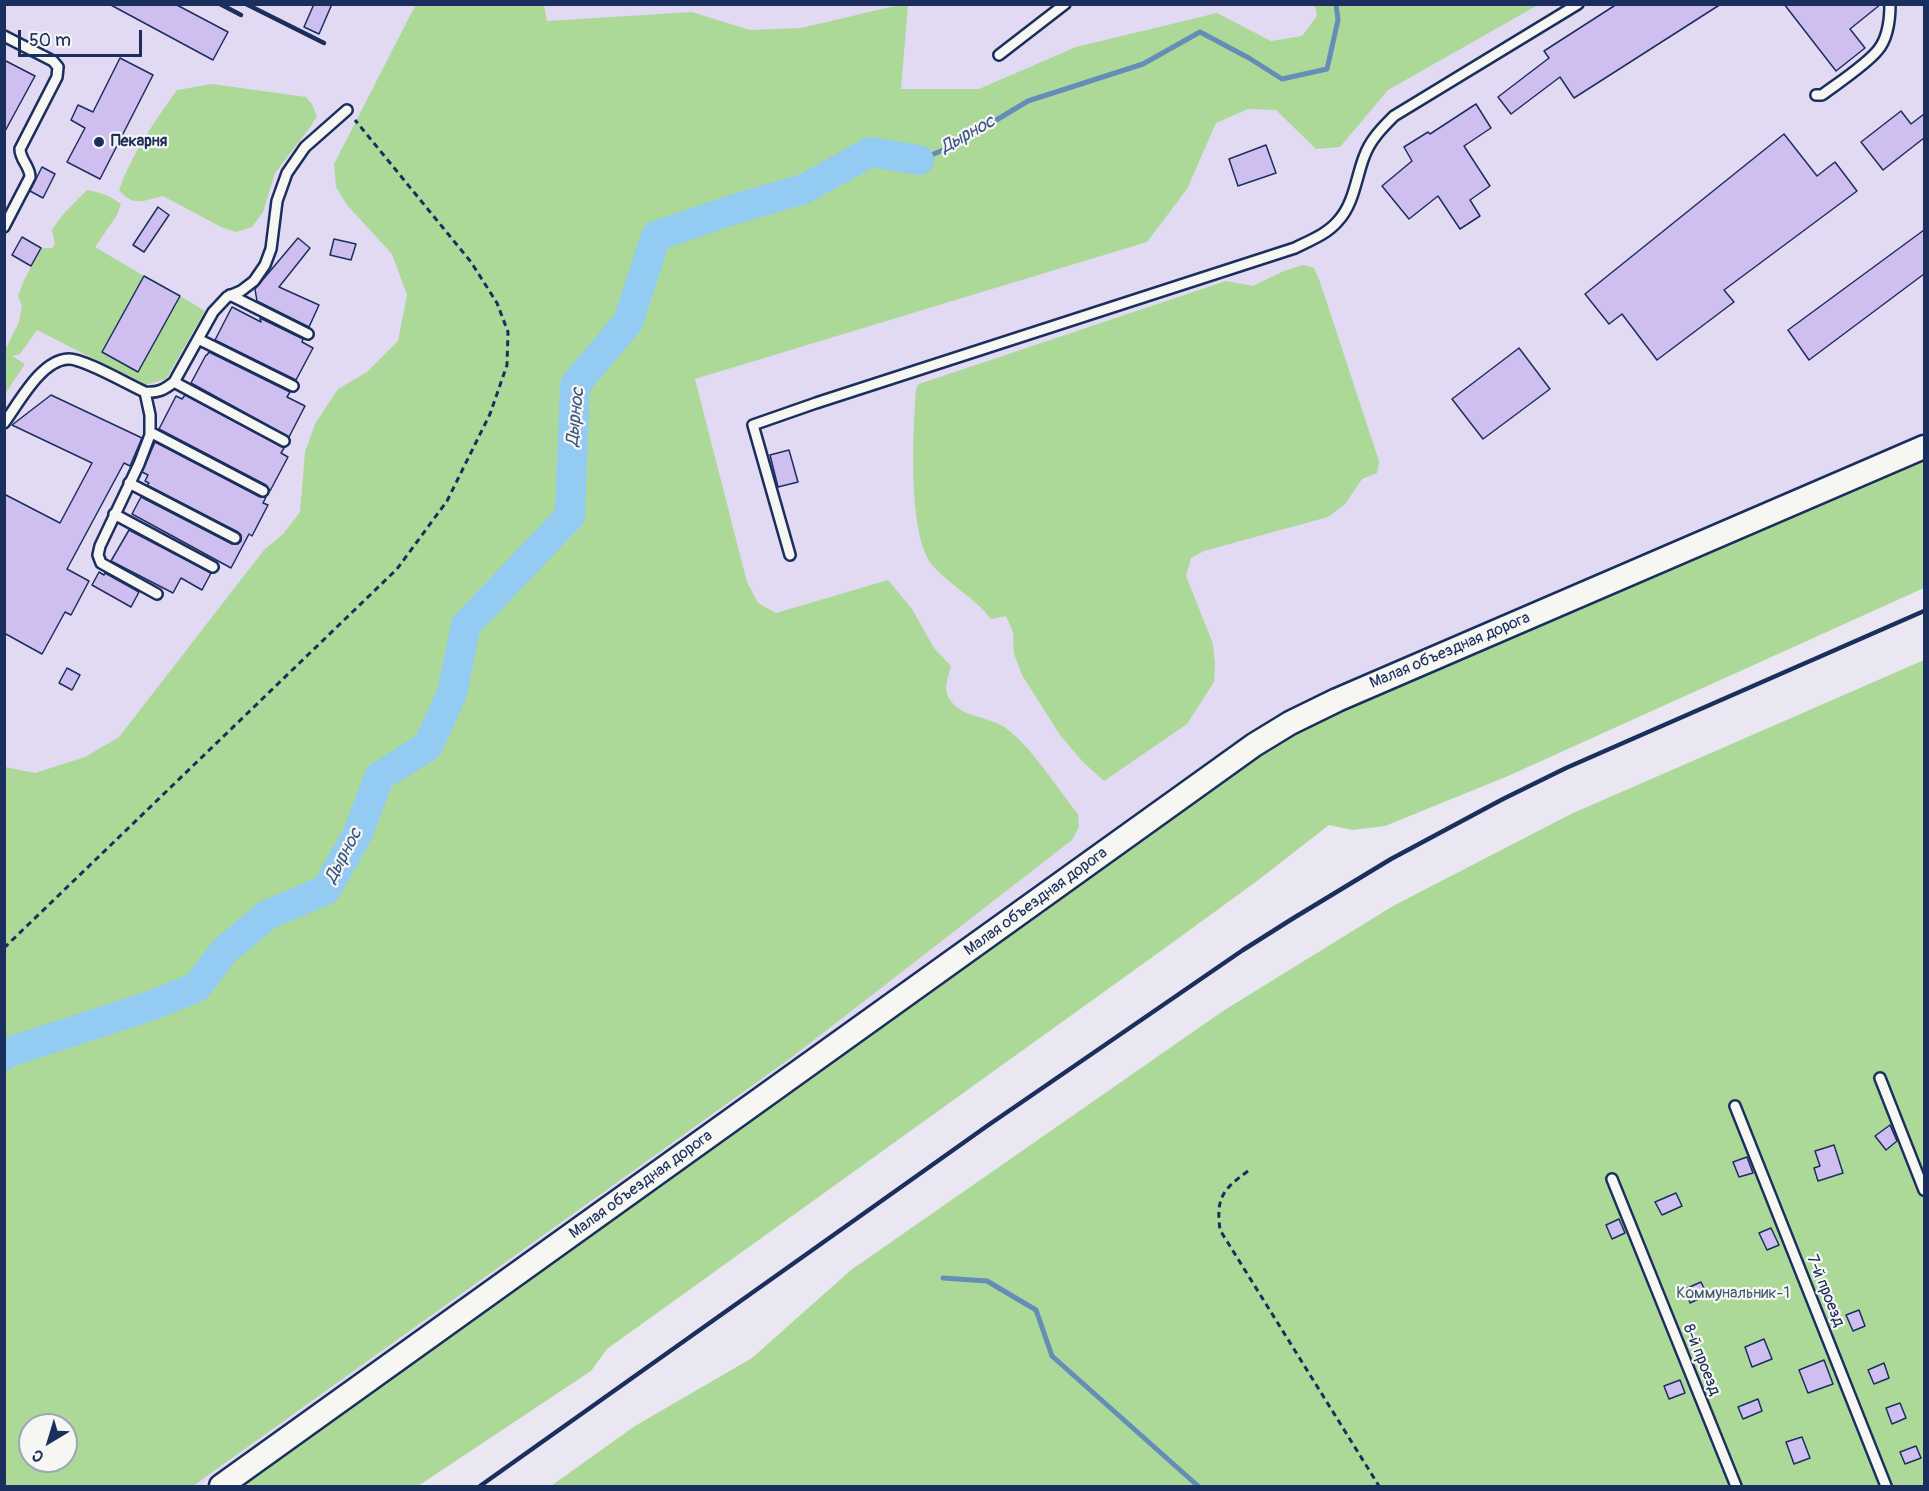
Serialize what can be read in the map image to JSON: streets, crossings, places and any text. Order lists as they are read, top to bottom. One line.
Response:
{"streets":{"street":["Малая объездная дорога"],"lane":["7-й проезд","8-й проезд"]},"water":["Дырнос"],"parks":["Коммунальник-1"],"places":["Пекарня"],"scale_bar":"50 m","north":"bottom left"}
